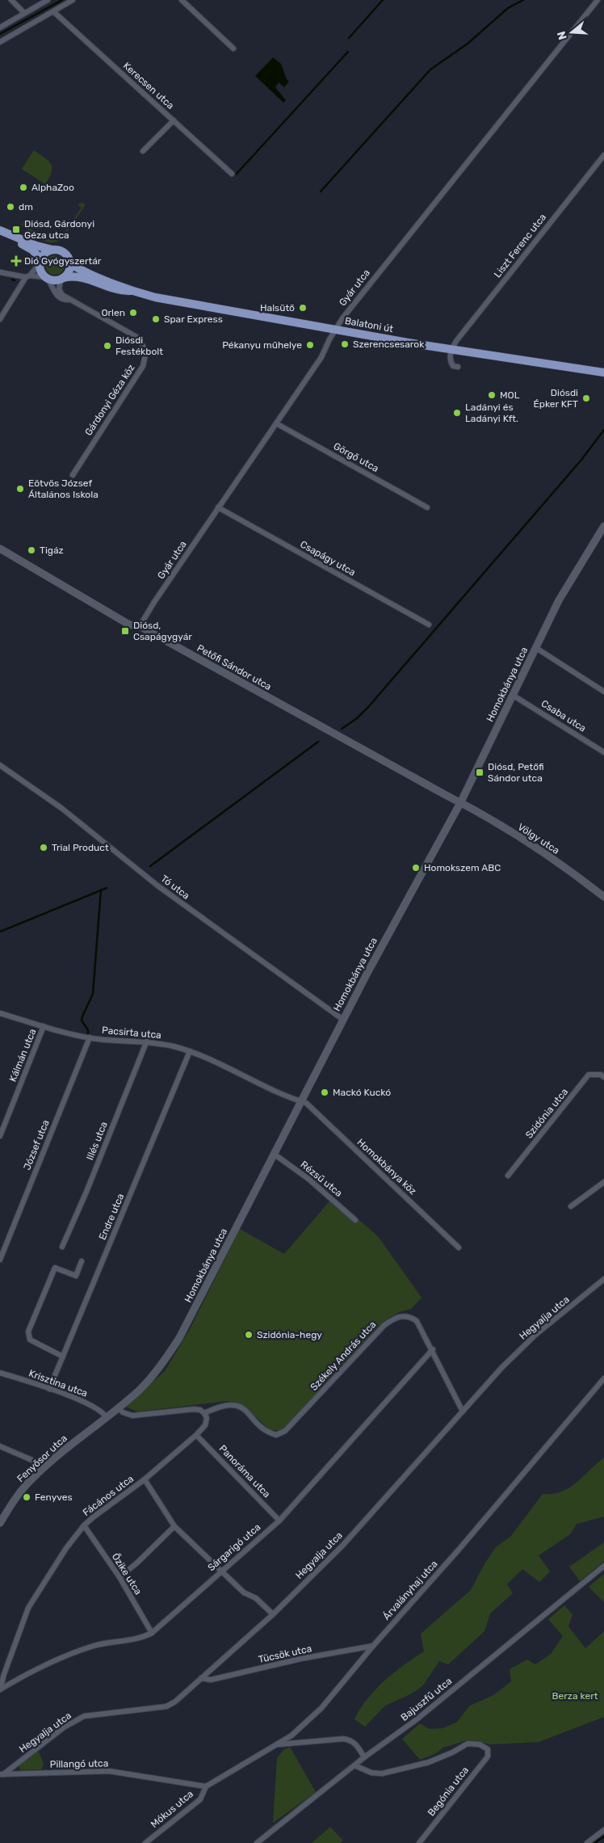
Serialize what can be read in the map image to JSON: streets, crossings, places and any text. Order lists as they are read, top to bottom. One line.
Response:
{"streets":{"main road":["Balatoni út"],"street":["Kerecsen utca","Liszt Ferenc utca","Gyár utca","Gárdonyi Géza köz","Görgő utca","Csapágy utca","Petőfi Sándor utca","Homokbánya utca","Csaba utca","Völgy utca","Tó utca","Pacsirta utca","Kálmán utca","Szidónia utca","Illés utca","József utca","Homokbánya köz","Rézsű utca","Endre utca","Hegyalja utca","Székely András utca","Krisztina utca","Fenyősor utca","Panoráma utca","Fácános utca","Sárgarigó utca","Őzike utca","Árvalányhaj utca","Tücsök utca","Bajuszfű utca","Pillangó utca","Begónia utca","Mókus utca"]},"crossings":[["Liszt Ferenc utca","Balatoni út"],["Gyár utca","Balatoni út"],["Gyár utca","Görgő utca"],["Gyár utca","Csapágy utca"],["Gyár utca","Petőfi Sándor utca"],["Balatoni út","Gárdonyi Géza köz"],["Petőfi Sándor utca","Homokbánya utca"],["Petőfi Sándor utca","Völgy utca"],["Homokbánya utca","Csaba utca"],["Homokbánya utca","Völgy utca"],["Homokbánya utca","Tó utca"],["Homokbánya utca","Pacsirta utca"],["Homokbánya utca","Homokbánya köz"],["Homokbánya utca","Rézsű utca"],["Homokbánya utca","Krisztina utca"],["Homokbánya utca","Fenyősor utca"],["Pacsirta utca","Kálmán utca"],["Pacsirta utca","Illés utca"],["Pacsirta utca","József utca"],["Pacsirta utca","Homokbánya köz"],["Pacsirta utca","Endre utca"],["Endre utca","Krisztina utca"],["Hegyalja utca","Székely András utca"],["Hegyalja utca","Tücsök utca"],["Hegyalja utca","Pillangó utca"],["Székely András utca","Fácános utca"],["Székely András utca","Sárgarigó utca"],["Krisztina utca","Fenyősor utca"],["Panoráma utca","Fácános utca"],["Panoráma utca","Sárgarigó utca"],["Fácános utca","Sárgarigó utca"],["Fácános utca","Őzike utca"],["Sárgarigó utca","Őzike utca"],["Árvalányhaj utca","Tücsök utca"],["Árvalányhaj utca","Pillangó utca"],["Árvalányhaj utca","Mókus utca"],["Bajuszfű utca","Begónia utca"],["Pillangó utca","Mókus utca"]],"parks":["Berza kert"],"places":{"other":["AlphaZoo","dm","Halsütő","Orlen","Spar Express","Szerencsesarok","Pékanyu műhelye","Diósdi Festékbolt","MOL","Diósdi Épker KFT","Ladányi és Ladányi Kft.","Eötvös József Általános Iskola","Tigáz","Trial Product","Homokszem ABC","Mackó Kuckó","Szidónia-hegy","Fenyves"],"transit":["Diósd, Gárdonyi Géza utca","Diósd, Csapágygyár","Diósd, Petőfi Sándor utca"],"health":["Dió Gyógyszertár"]},"north":"left"}
